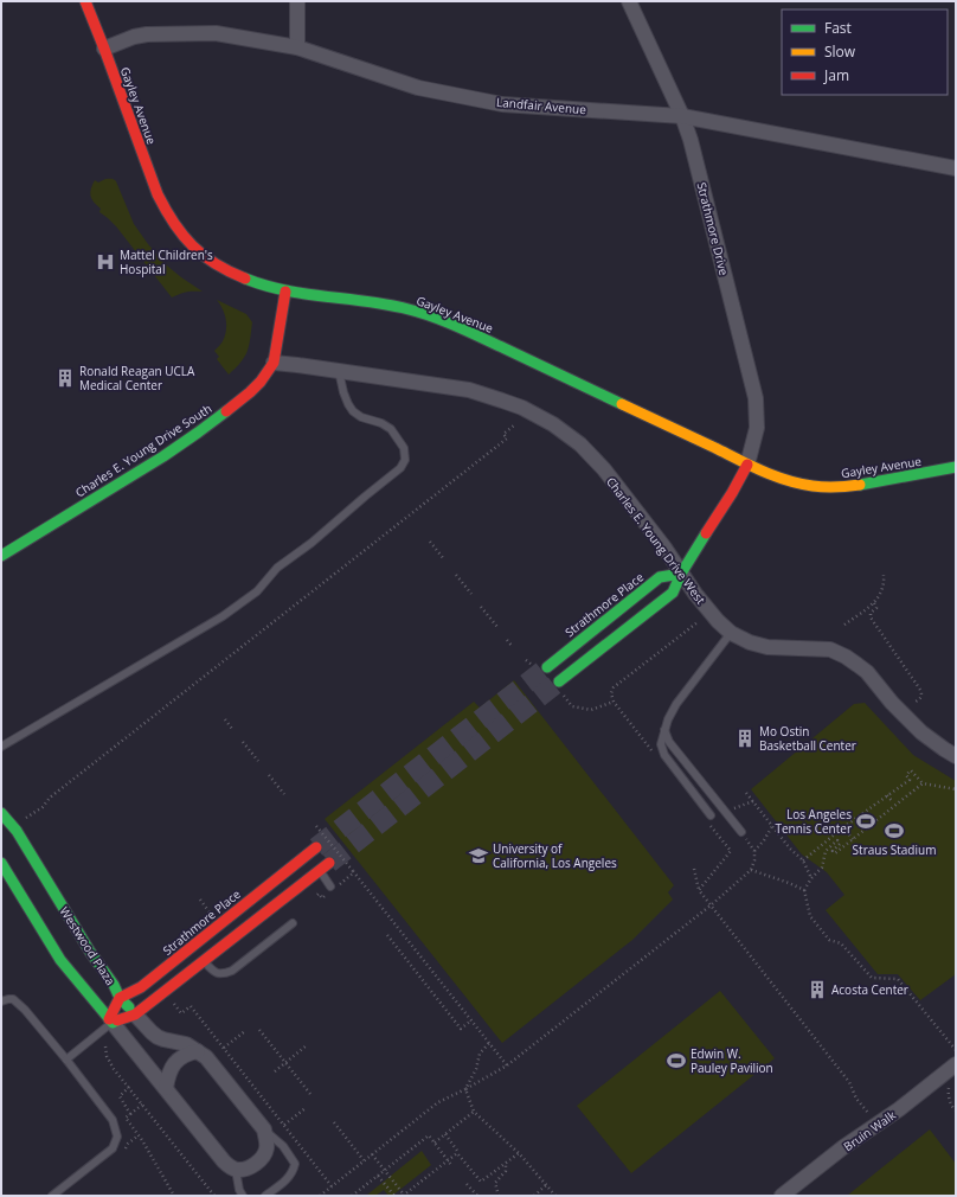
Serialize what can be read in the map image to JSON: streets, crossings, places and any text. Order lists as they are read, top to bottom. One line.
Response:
{"streets":{"street":["Gayley Avenue","Landfair Avenue","Strathmore Drive","Charles E. Young Drive South","Charles E. Young Drive West","Strathmore Place","Westwood Plaza","Bruin Walk"]},"crossings":[["Gayley Avenue","Landfair Avenue"],["Gayley Avenue","Strathmore Drive"],["Gayley Avenue","Charles E. Young Drive South"],["Landfair Avenue","Strathmore Drive"],["Charles E. Young Drive South","Charles E. Young Drive West"],["Charles E. Young Drive West","Strathmore Place"],["Strathmore Place","Westwood Plaza"]],"places":{"hospital":["Mattel Children's Hospital"],"building":["Ronald Reagan UCLA Medical Center","Mo Ostin Basketball Center","Acosta Center"],"sports":["Los Angeles Tennis Center","Straus Stadium","Edwin W. Pauley Pavilion"],"school or university":["University of California, Los Angeles"]},"legend":["Fast","Slow","Jam"]}
